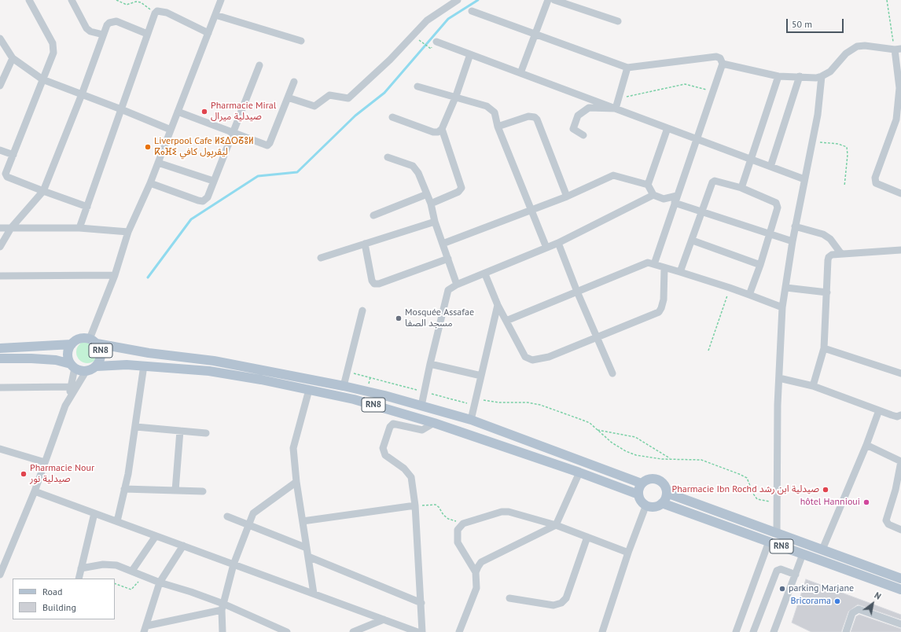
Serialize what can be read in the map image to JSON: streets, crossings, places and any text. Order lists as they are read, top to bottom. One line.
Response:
{"streets":{"main road":["RN8"]},"places":["Pharmacie Miral صيدلية ميرال","Liverpool Cafe ⵍⵉⵠⵔⵒⵓⵍ ⴽⴰⴼⵉ ليڤرپول كافي","Mosquée Assafae مسجد الصفا","Pharmacie Nour صيدلية نور","Pharmacie Ibn Rochd صيدلية ابن رشد","hôtel Hannioui","parking Marjane","Bricorama"],"legend":["Road","Building"],"scale_bar":"50 m","north":"top right"}
